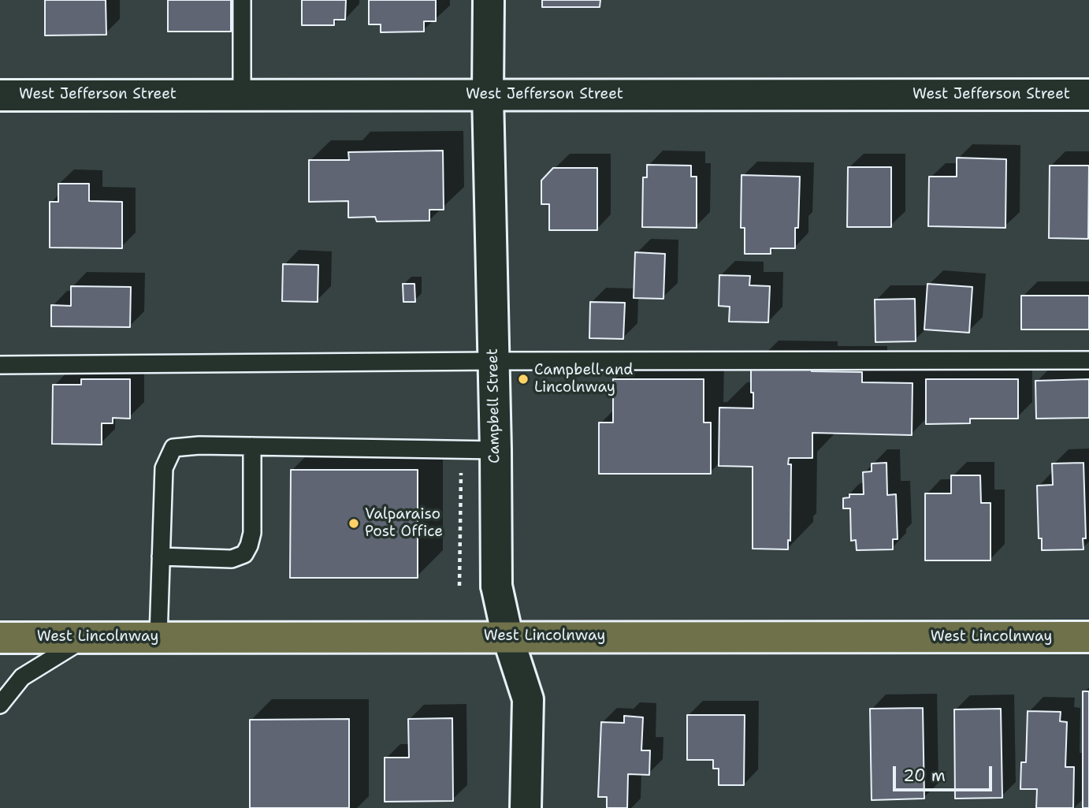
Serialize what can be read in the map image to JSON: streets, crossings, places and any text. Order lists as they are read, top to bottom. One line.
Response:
{"streets":{"main road":["West Lincolnway"],"street":["West Jefferson Street","Campbell Street"]},"crossings":[["West Jefferson Street","Campbell Street"],["Campbell Street","West Lincolnway"]],"places":["Campbell and Lincolnway","Valparaiso Post Office"],"scale_bar":"20 m"}
